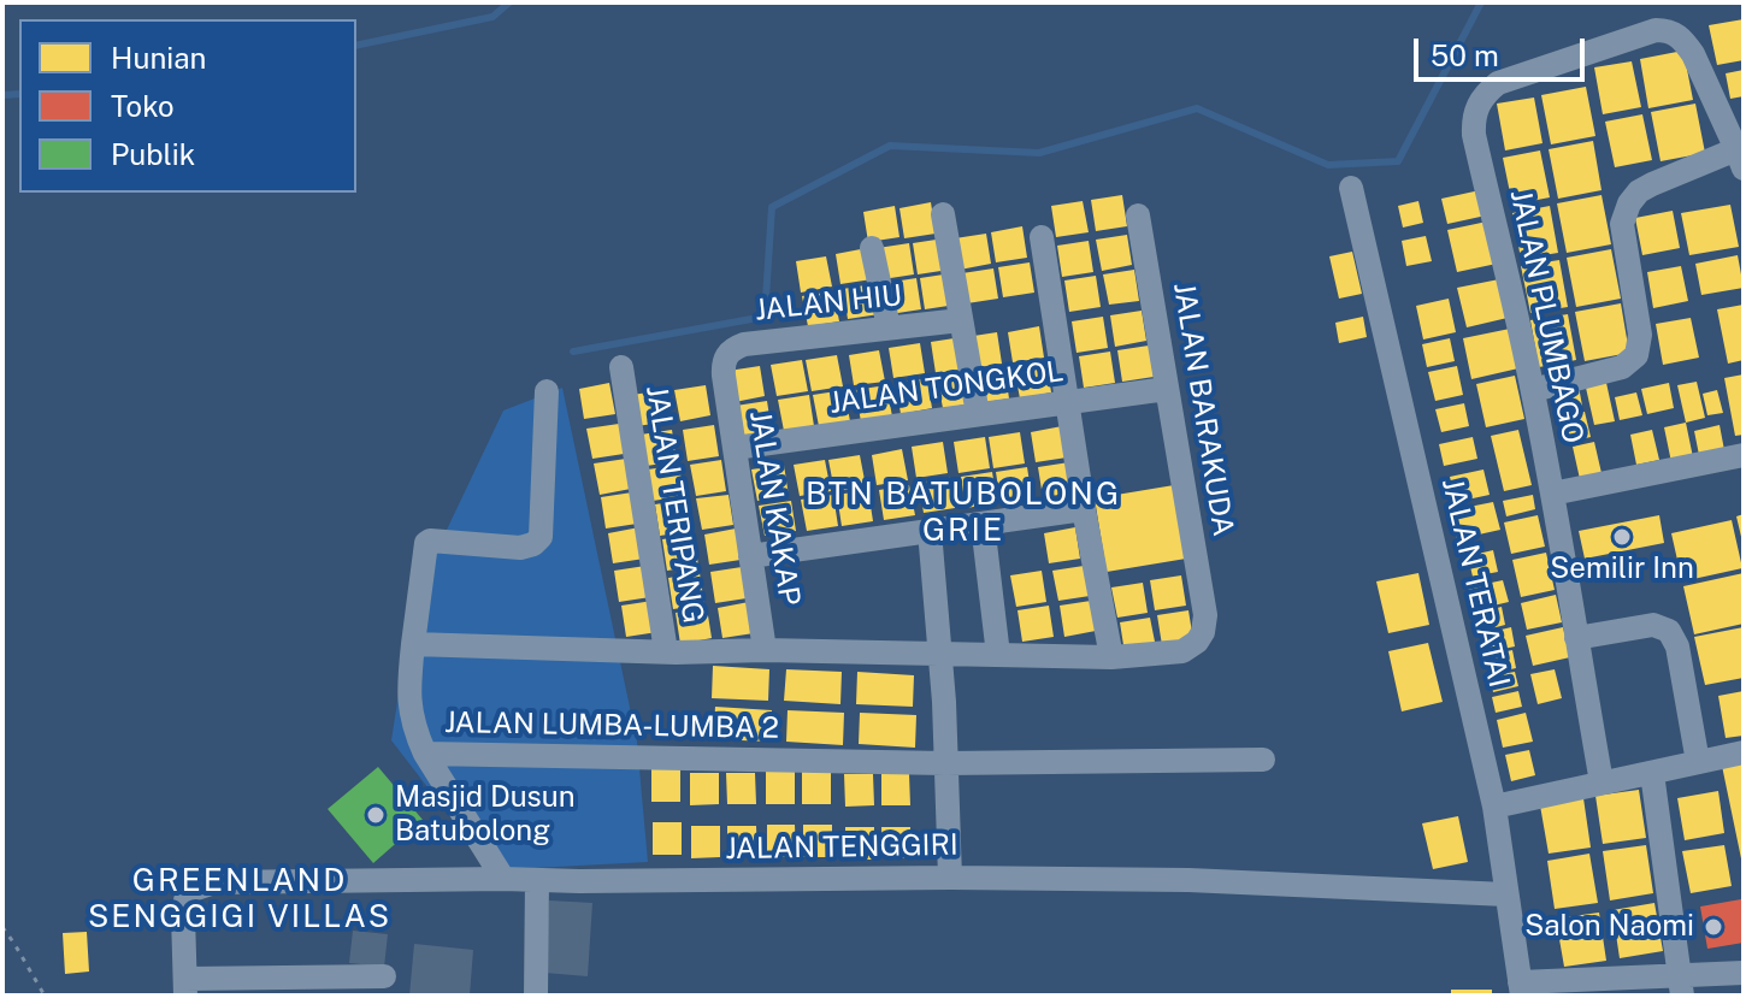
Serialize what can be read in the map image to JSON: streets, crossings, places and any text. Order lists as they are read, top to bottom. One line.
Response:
{"streets":{"street":["JALAN HIU","JALAN PLUMBAGO","JALAN TONGKOL","JALAN BARAKUDA","JALAN TERIPANG","JALAN KAKAP","JALAN TERATAI","JALAN LUMBA-LUMBA 2","JALAN TENGGIRI"]},"crossings":[["JALAN HIU","JALAN KAKAP"],["JALAN TONGKOL","JALAN BARAKUDA"],["JALAN TONGKOL","JALAN KAKAP"],["JALAN TERATAI","JALAN TENGGIRI"],["JALAN LUMBA-LUMBA 2","JALAN TENGGIRI"]],"districts":["BTN BATUBOLONG GRIE","GREENLAND SENGGIGI VILLAS"],"places":["Semilir Inn","Masjid Dusun Batubolong","Salon Naomi"],"legend":["Hunian","Toko","Publik"],"scale_bar":"50 m"}
